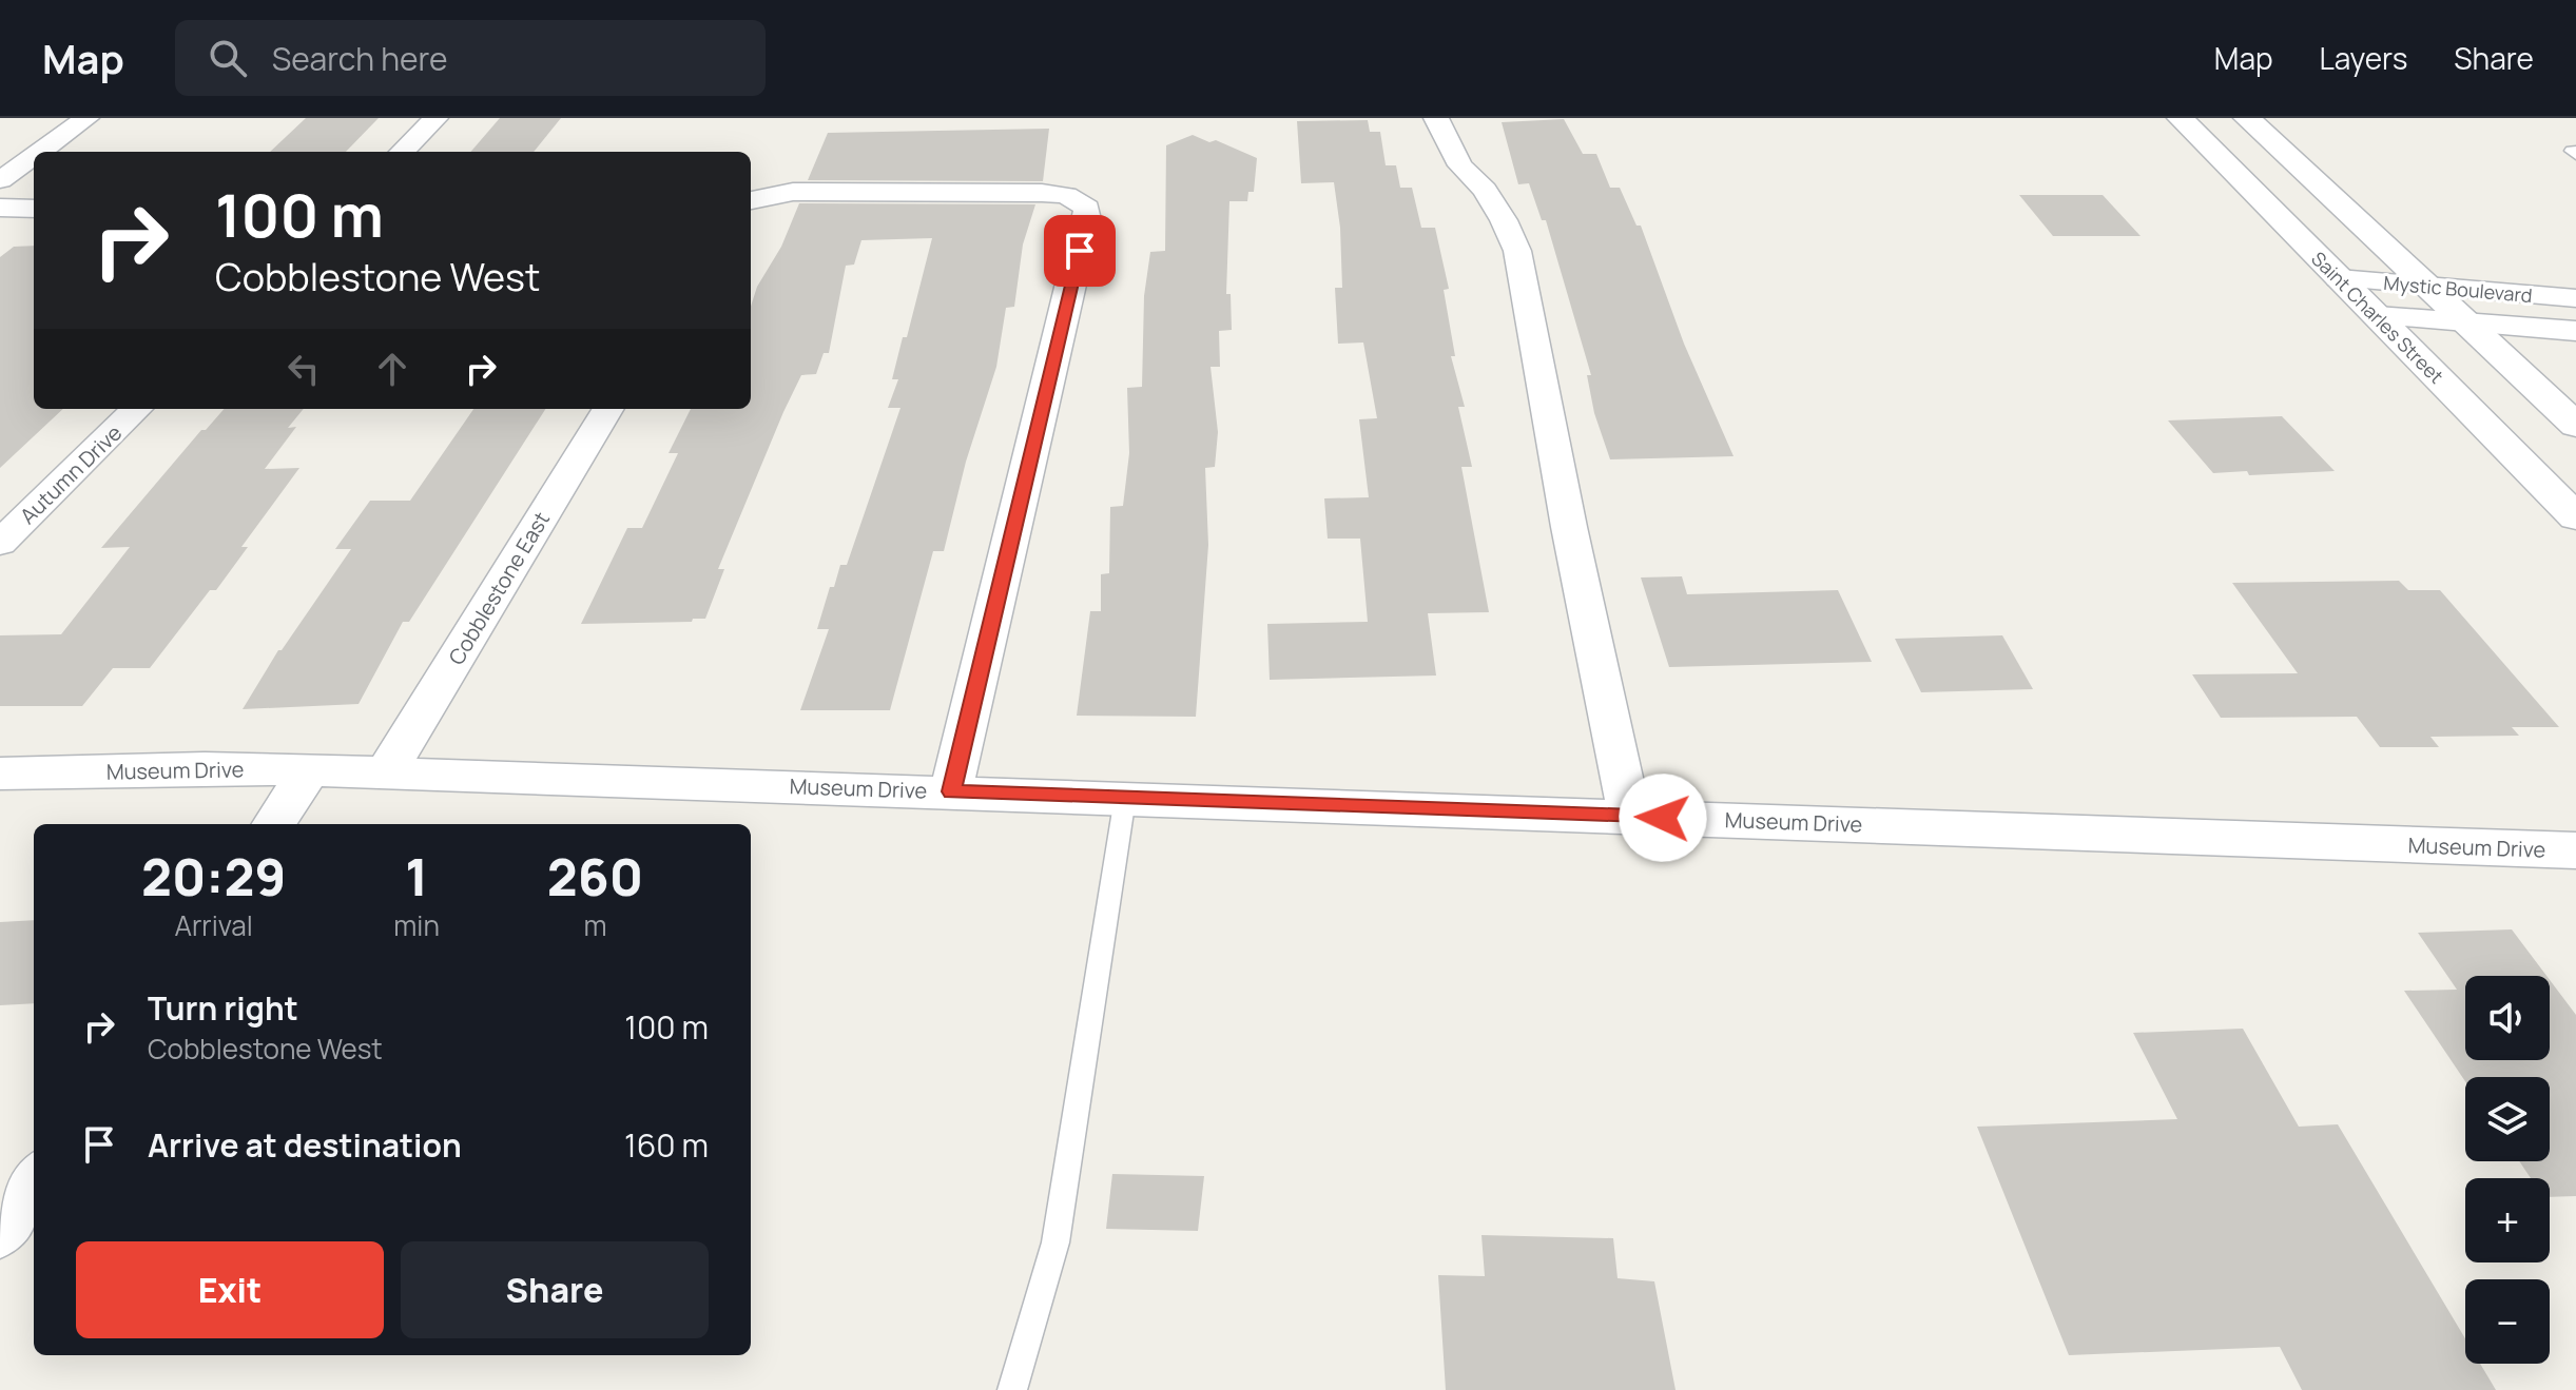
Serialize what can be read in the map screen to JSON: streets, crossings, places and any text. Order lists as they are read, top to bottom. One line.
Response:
{"streets":{"street":["Mystic Boulevard","Saint Charles Street","Autumn Drive","Cobblestone East","Museum Drive"]},"crossings":[["Mystic Boulevard","Saint Charles Street"],["Cobblestone East","Museum Drive"]],"page":{"header":"Map","search":"Search here","nav":["Map","Layers","Share"],"turn":["100 m","Cobblestone West"],"eta":["20:29","Arrival","1","min","260","m"],"list":[{"name":"Turn right","note":"Cobblestone West","value":"100 m"},{"name":"Arrive at destination","value":"160 m"}],"map_buttons":["+","−"],"buttons":["Exit","Share"]}}
